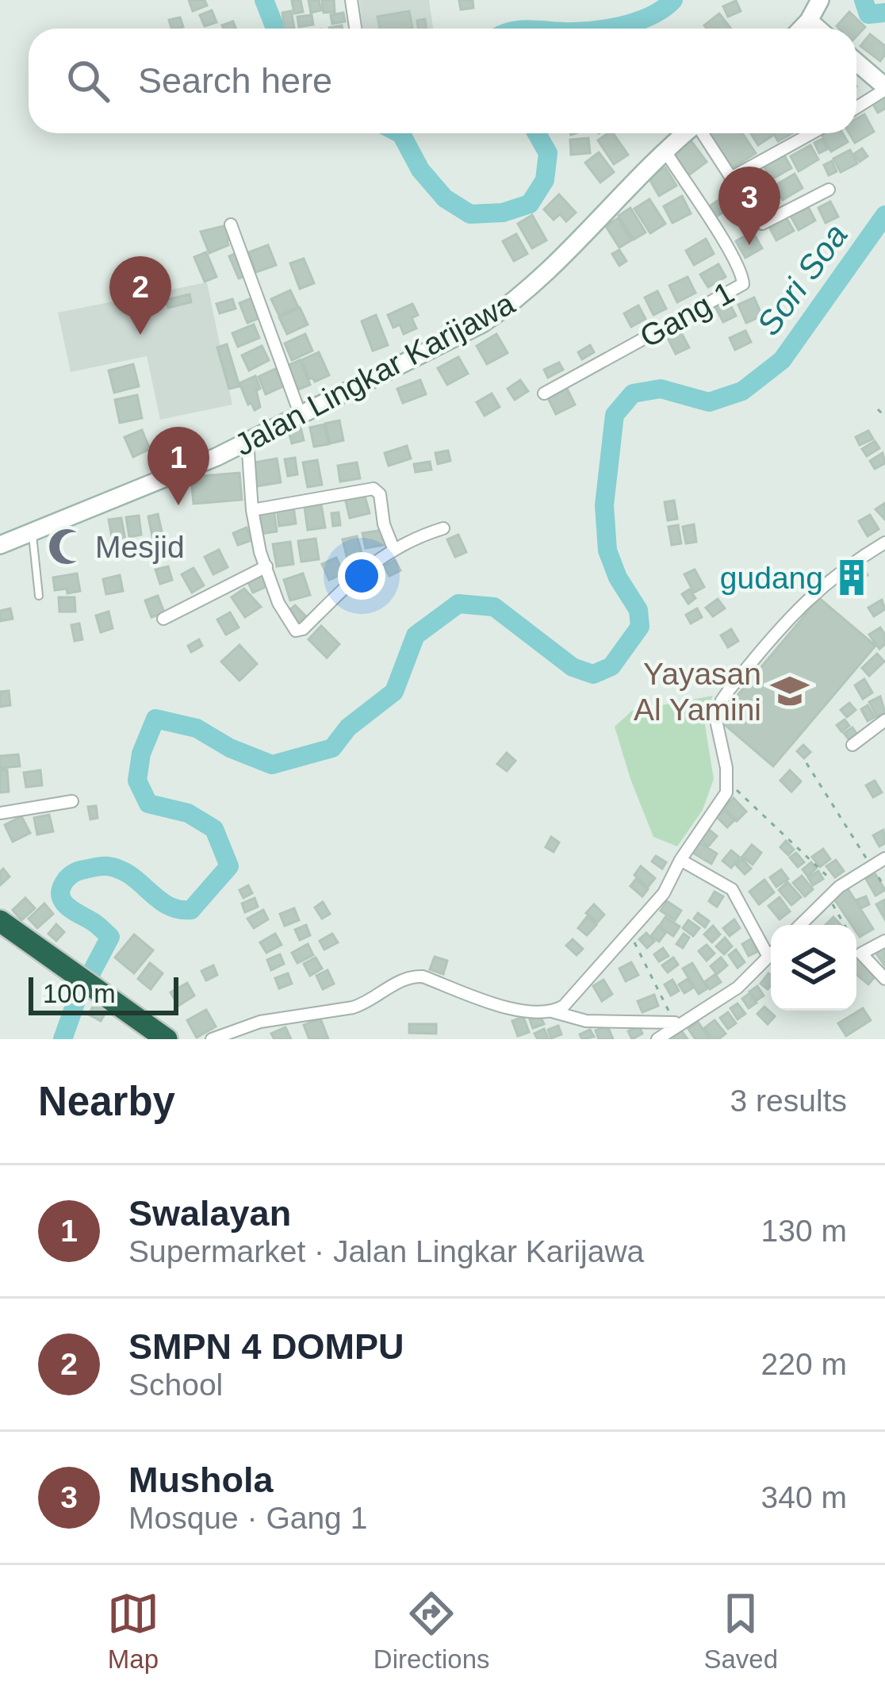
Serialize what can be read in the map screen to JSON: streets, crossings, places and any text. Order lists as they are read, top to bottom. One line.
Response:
{"streets":{"main road":["Jalan Lingkar Karijawa"],"street":["Gang 1"]},"crossings":[["Gang 1","Jalan Lingkar Karijawa"]],"water":["Sori Soa"],"places":{"mosque":["Mesjid"],"building":["gudang"],"school or university":["Yayasan Al Yamini"]},"scale_bar":"100 m","page":{"search":"Search here","pins":["3","2","1"],"scale":"100 m","heading":["Nearby","3 results"],"list":[{"mark":"1","name":"Swalayan","note":"Supermarket · Jalan Lingkar Karijawa","value":"130 m"},{"mark":"2","name":"SMPN 4 DOMPU","note":"School","value":"220 m"},{"mark":"3","name":"Mushola","note":"Mosque · Gang 1","value":"340 m"}],"nav":["Map","Directions","Saved"]}}
